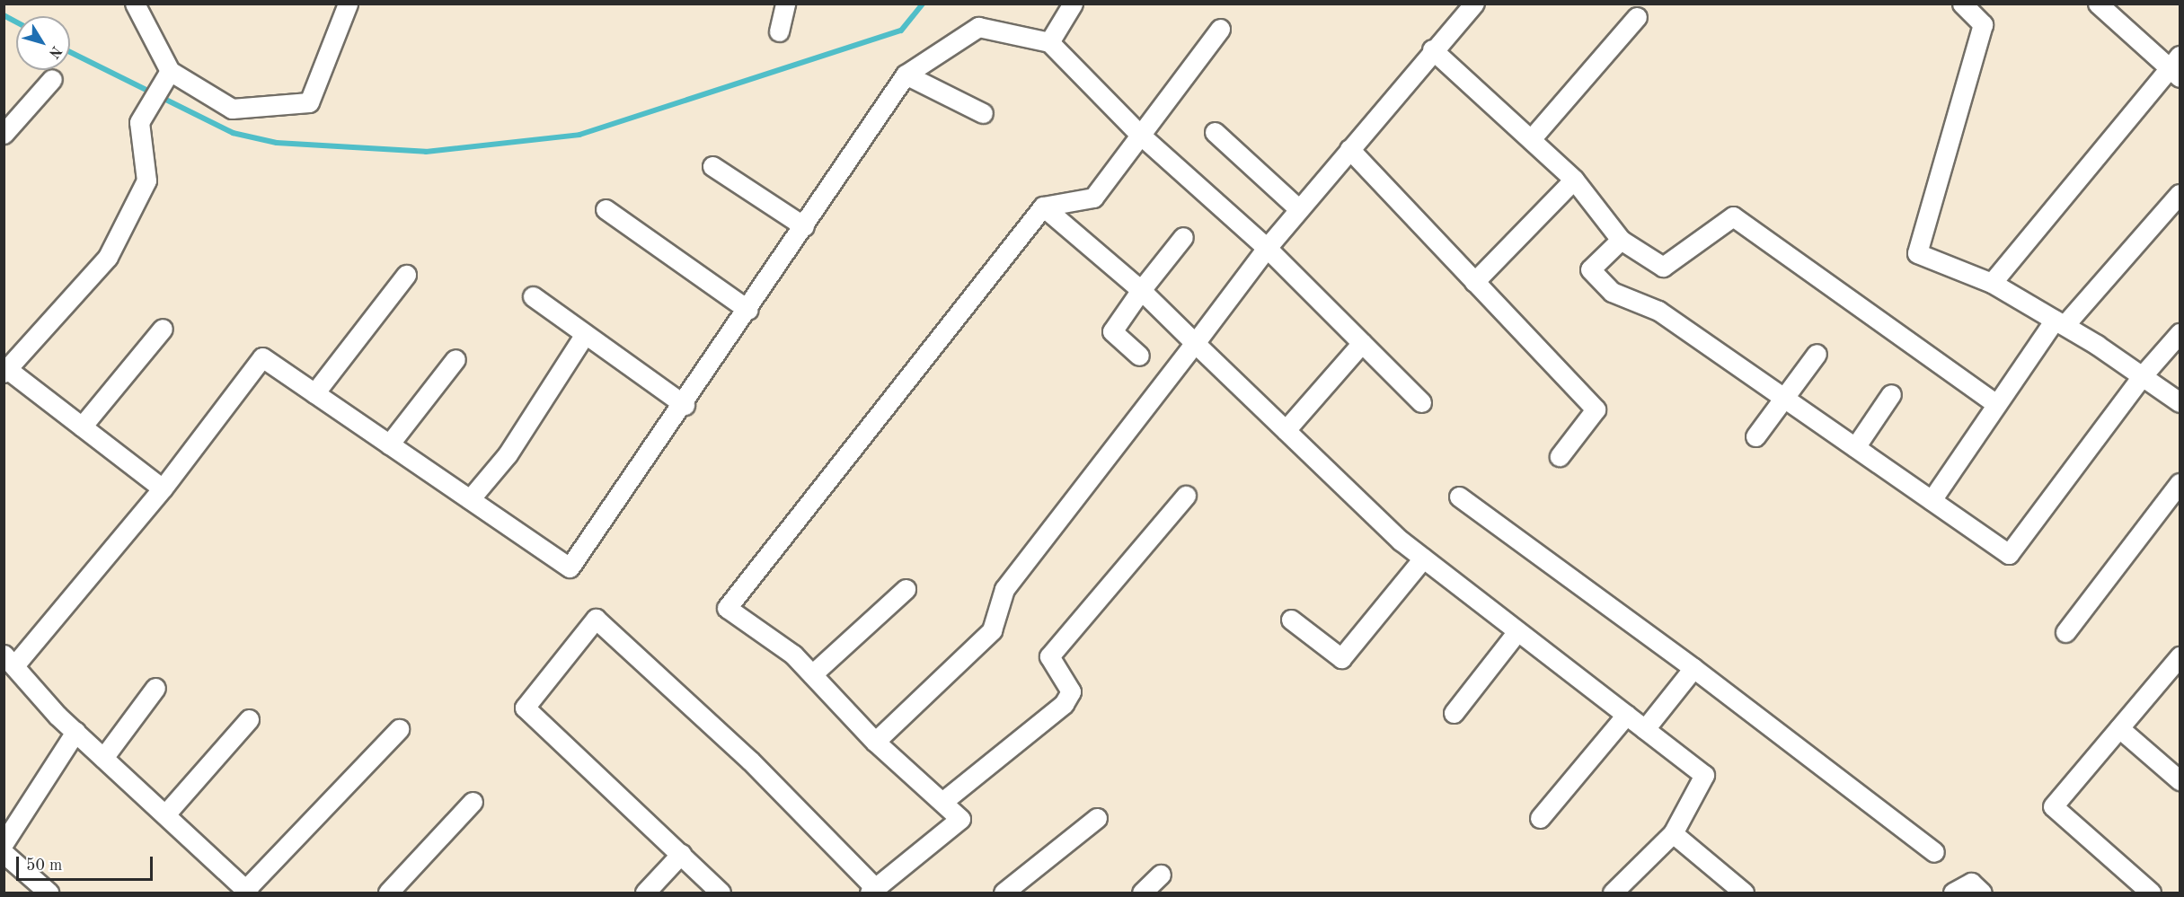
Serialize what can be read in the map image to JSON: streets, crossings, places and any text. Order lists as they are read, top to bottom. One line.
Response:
{"scale_bar":"50 m","north":"bottom right"}
